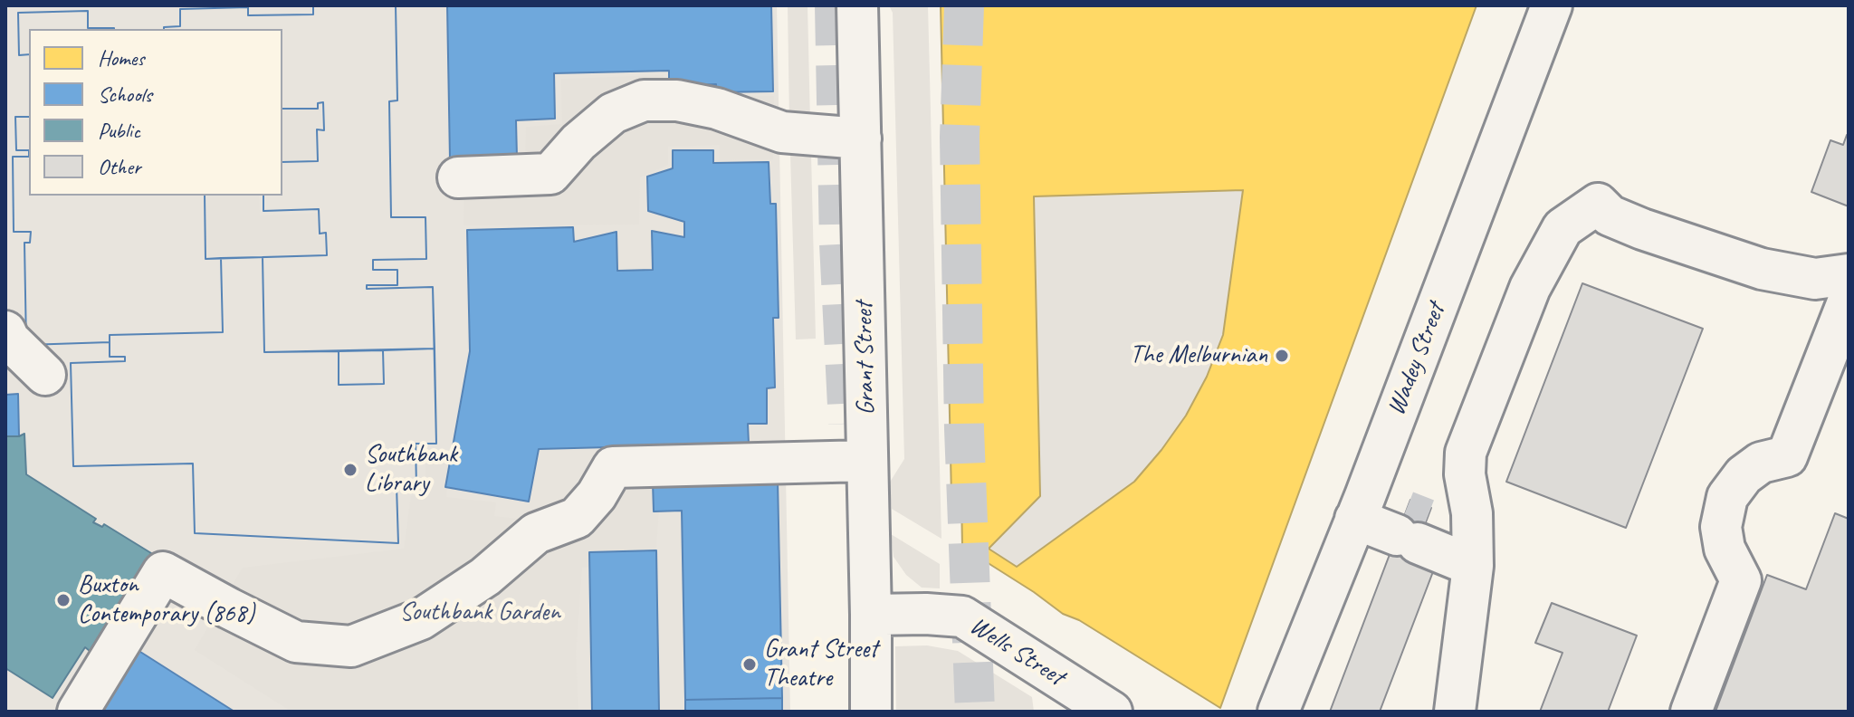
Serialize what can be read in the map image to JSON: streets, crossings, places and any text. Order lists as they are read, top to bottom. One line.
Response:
{"streets":{"street":["Grant Street","Wadey Street","Wells Street"]},"crossings":[["Grant Street","Wells Street"]],"parks":["Southbank Garden"],"places":["The Melburnian","Southbank Library","Buxton Contemporary (868)","Grant Street Theatre"],"legend":["Homes","Schools","Public","Other"]}
